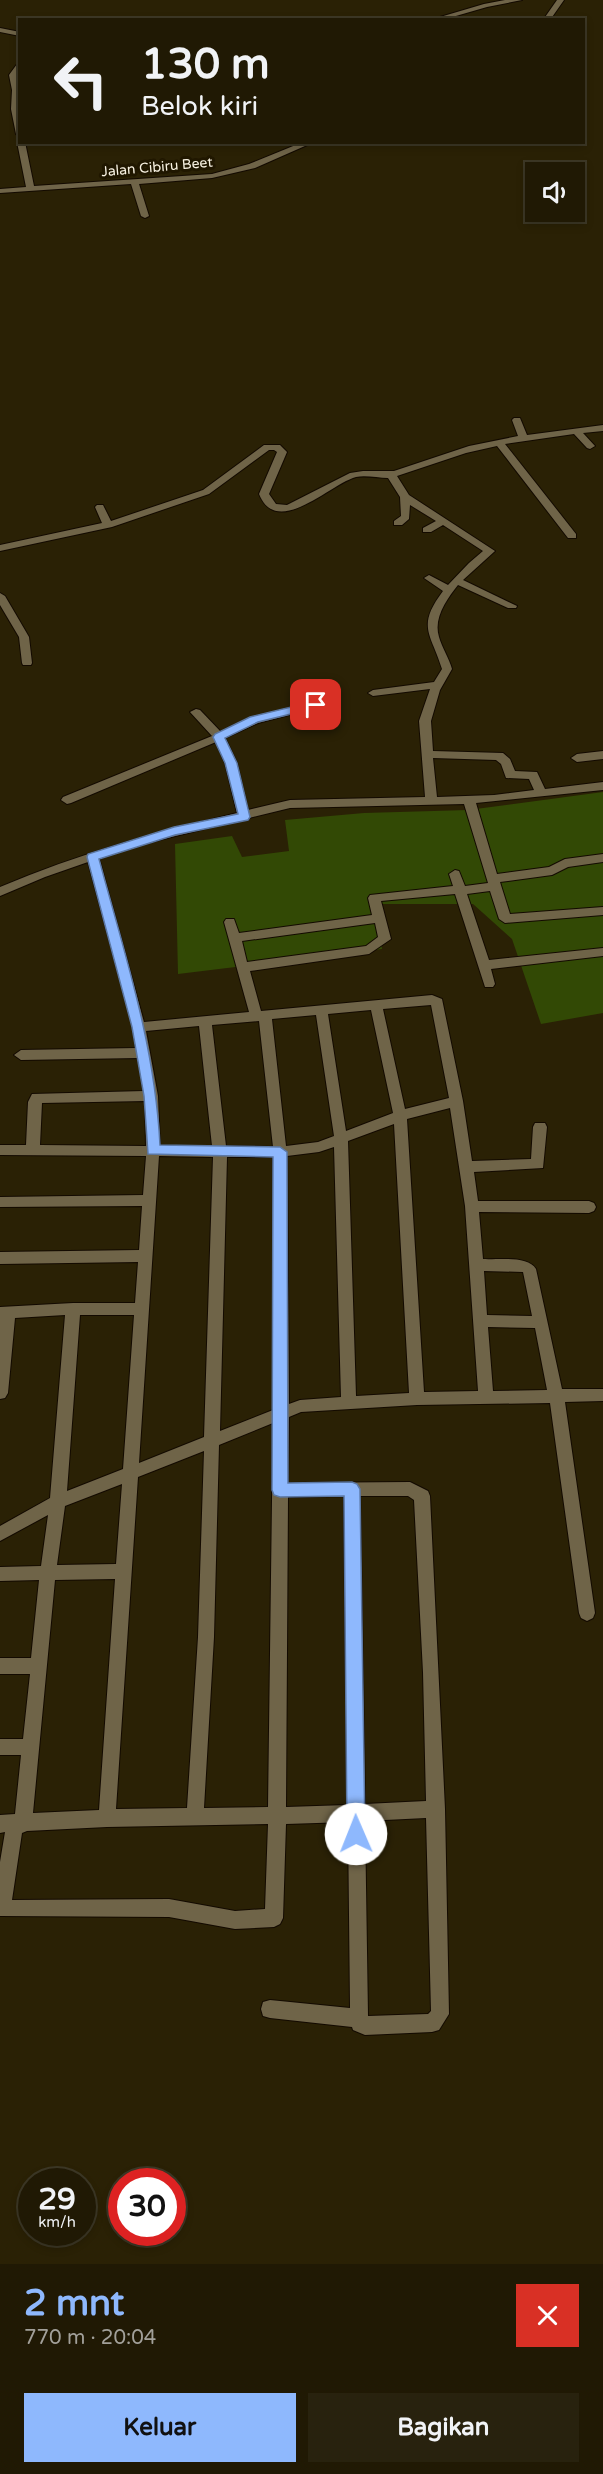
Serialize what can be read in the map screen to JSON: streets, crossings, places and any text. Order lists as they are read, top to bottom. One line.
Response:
{"streets":{"street":["Jalan Cibiru Beet"]},"page":{"turn":["130 m","Belok kiri"],"speed":"29 km/h","limit":"30","heading":["2 mnt","770 m · 20:04"],"buttons":["Keluar","Bagikan"]}}
